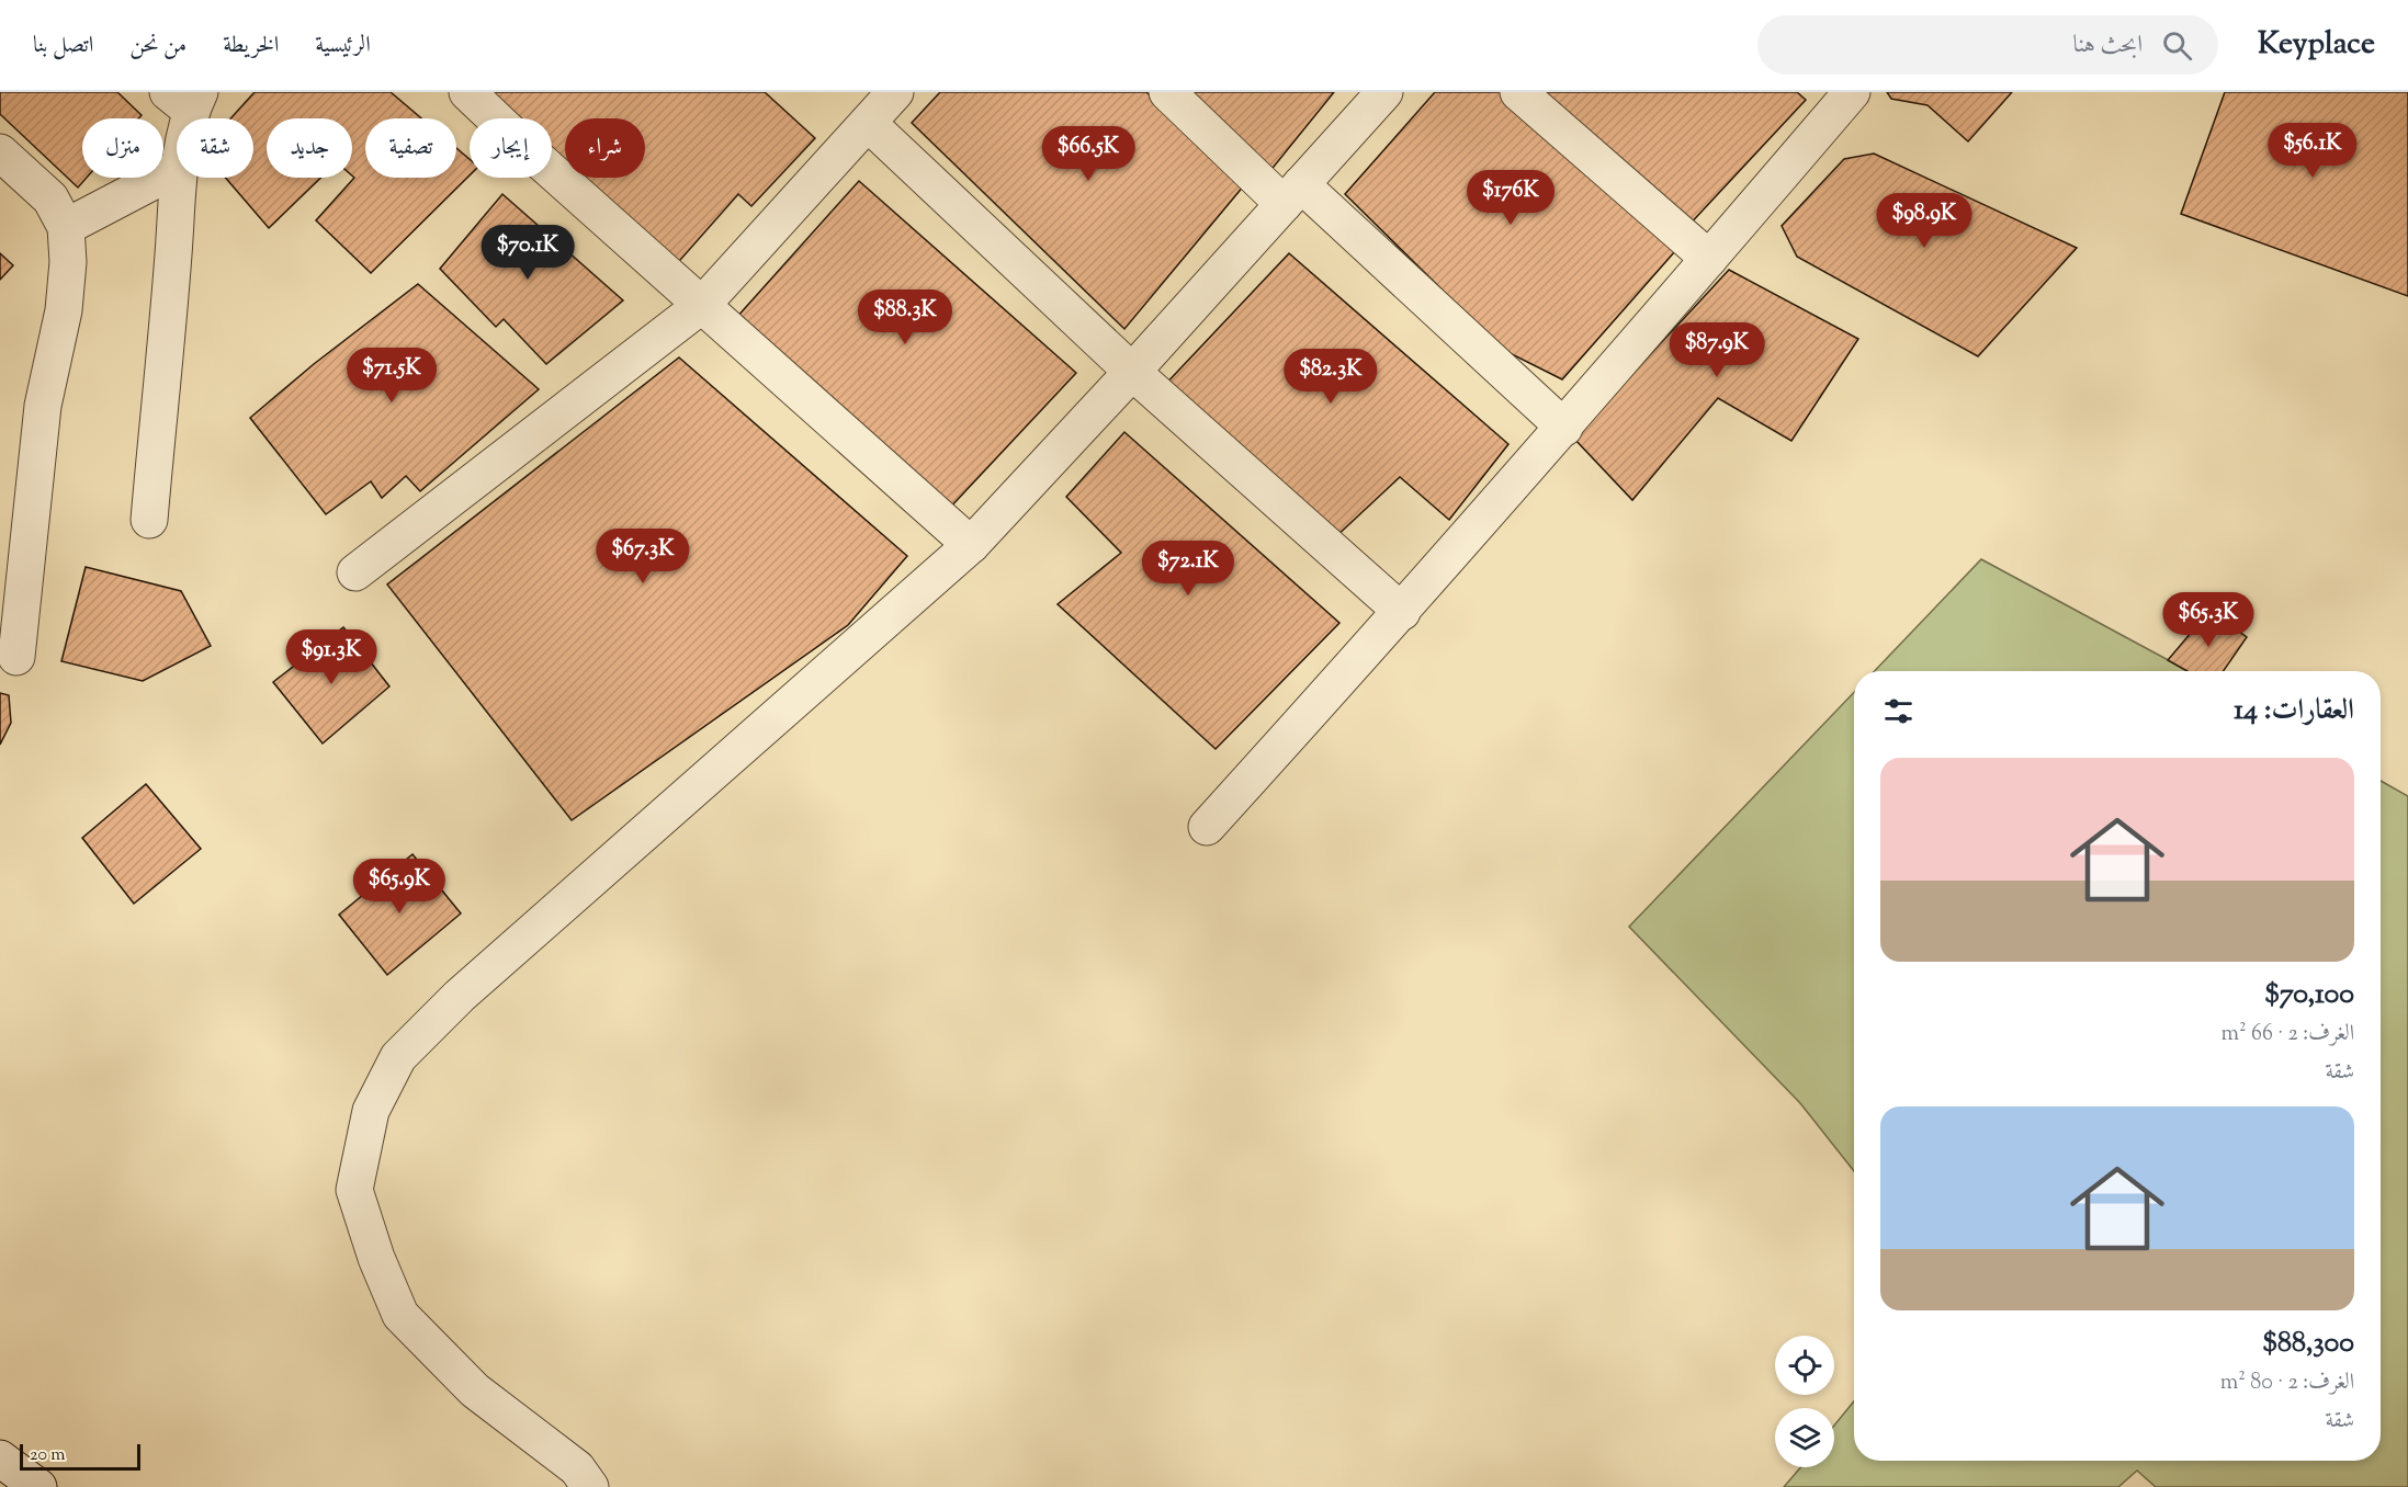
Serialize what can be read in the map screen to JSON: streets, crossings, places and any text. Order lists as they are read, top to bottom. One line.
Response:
{"scale_bar":"20 m","page":{"header":"Keyplace","search":"ابحث هنا","nav":["الرئيسية","الخريطة","من نحن","اتصل بنا"],"chip":["شراء","إيجار","تصفية","جديد","شقة","منزل"],"price":["$56.1K","$66.5K","$176K","$98.9K","$70.1K","$88.3K","$87.9K","$71.5K","$82.3K","$67.3K","$72.1K","$65.3K","$91.3K","$65.9K"],"heading":"العقارات: 14","list":[{"name":"$70,100","note":"الغرف: 2 · 66 m² · شقة"},{"name":"$88,300","note":"الغرف: 2 · 80 m² · شقة"}],"scale":"20 m"}}
